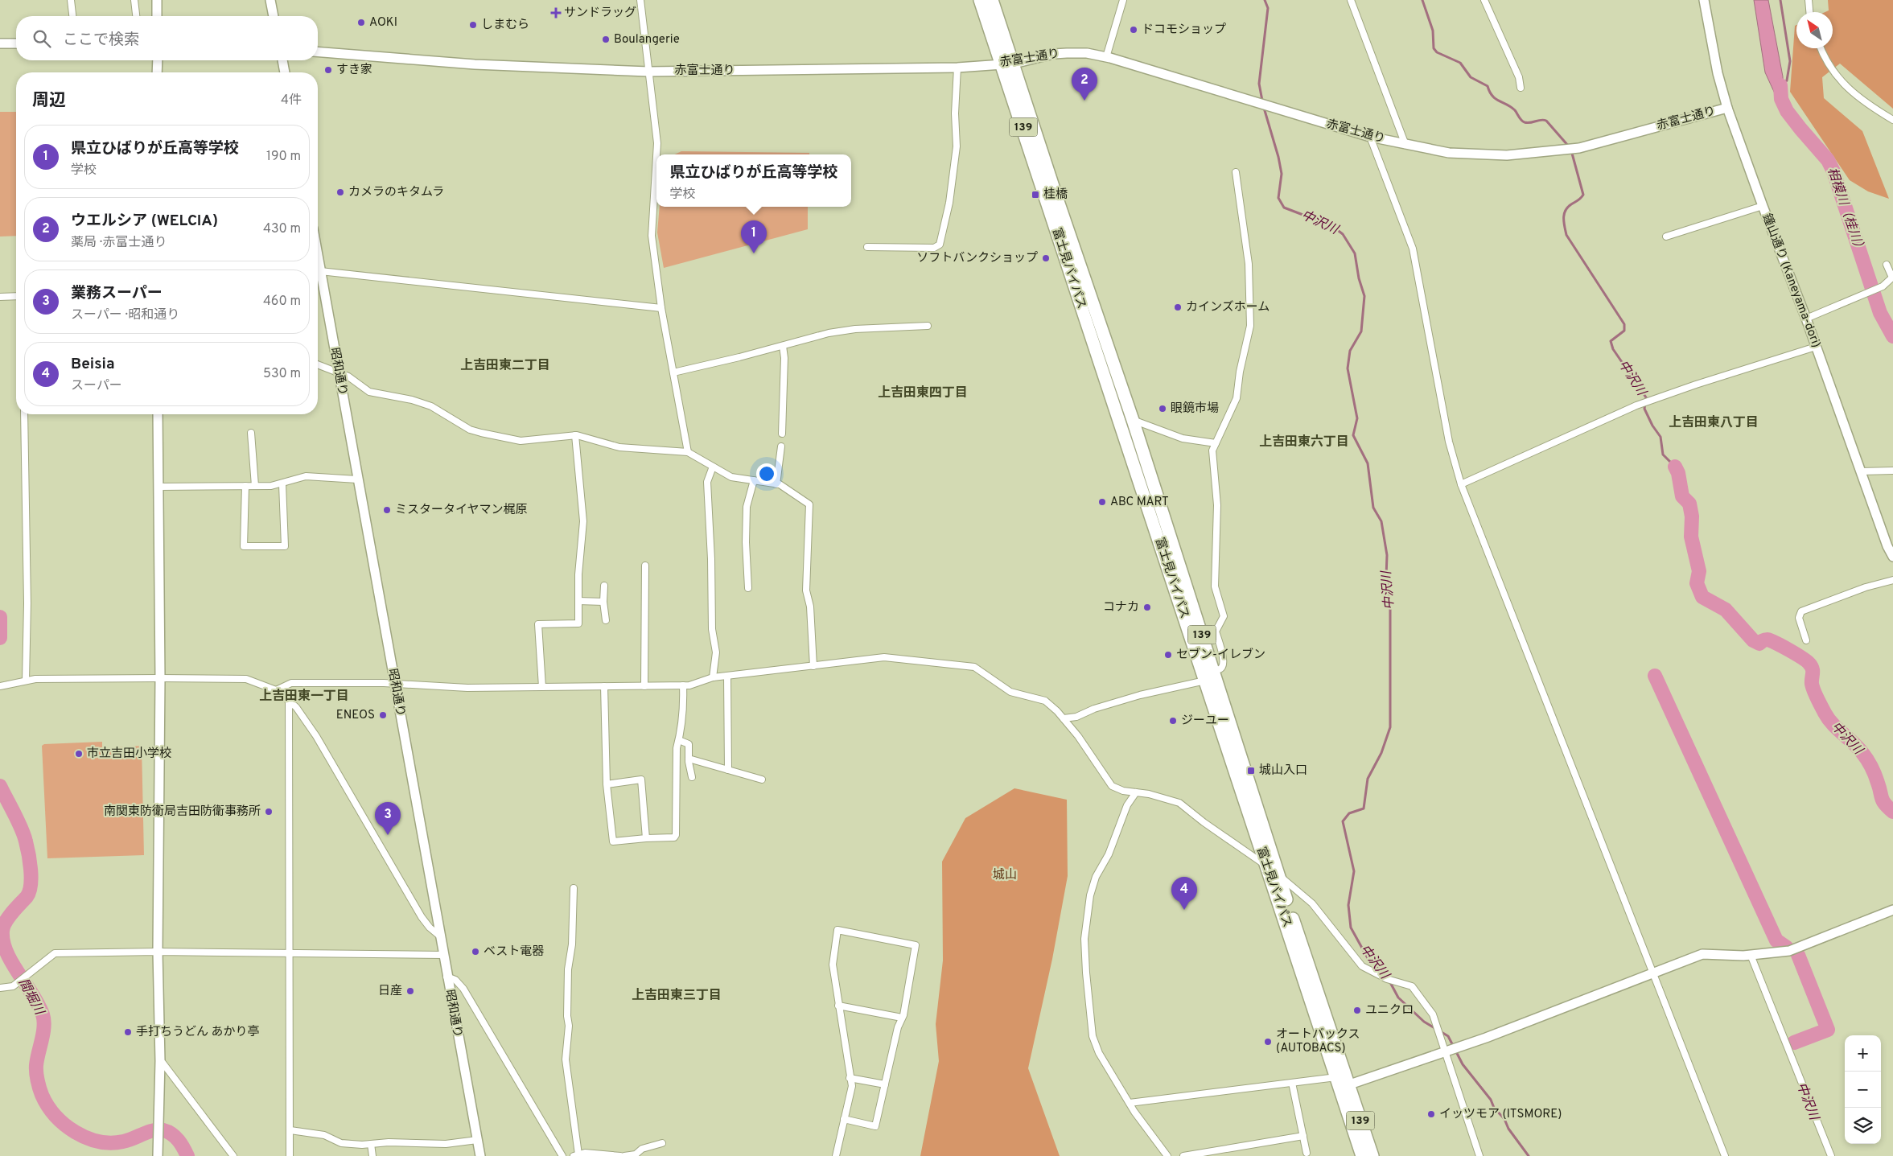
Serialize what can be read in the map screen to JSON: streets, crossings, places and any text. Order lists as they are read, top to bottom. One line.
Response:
{"streets":{"highway":["139","富士見バイパス"],"street":["赤富士通り","鐘山通り (Kaneyama-dori)","昭和通り"]},"crossings":[["赤富士通り","富士見バイパス"],["赤富士通り","鐘山通り (Kaneyama-dori)"]],"districts":["上吉田東二丁目","上吉田東四丁目","上吉田東八丁目","上吉田東六丁目","上吉田東一丁目","上吉田東三丁目"],"water":["相模川（桂川）","中沢川","間堀川"],"parks":["城山"],"places":{"health":["サンドラッグ"],"other":["AOKI","しまむら","ドコモショップ","Boulangerie","すき家","カメラのキタムラ","ソフトバンクショップ","カインズホーム","眼鏡市場","ABC MART","ミスタータイヤマン梶原","コナカ","セブン-イレブン","ENEOS","ジーユー","市立吉田小学校","南関東防衛局吉田防衛事務所","ベスト電器","日産","ユニクロ","手打ちうどん あかり亭","オートバックス (AUTOBACS)","イッツモア (ITSMORE)"],"transit":["桂橋","城山入口"]},"north":"top left","page":{"search":"ここで検索","pins":["2","1","3","4"],"heading":["周辺","4件"],"list":[{"mark":"1","name":"県立ひばりが丘高等学校","note":"学校","value":"190 m"},{"mark":"2","name":"ウエルシア (WELCIA)","note":"薬局 · 赤富士通り","value":"430 m"},{"mark":"3","name":"業務スーパー","note":"スーパー · 昭和通り","value":"460 m"},{"mark":"4","name":"Beisia","note":"スーパー","value":"530 m"}],"popup":["県立ひばりが丘高等学校","学校"],"map_buttons":["+","−"]}}
